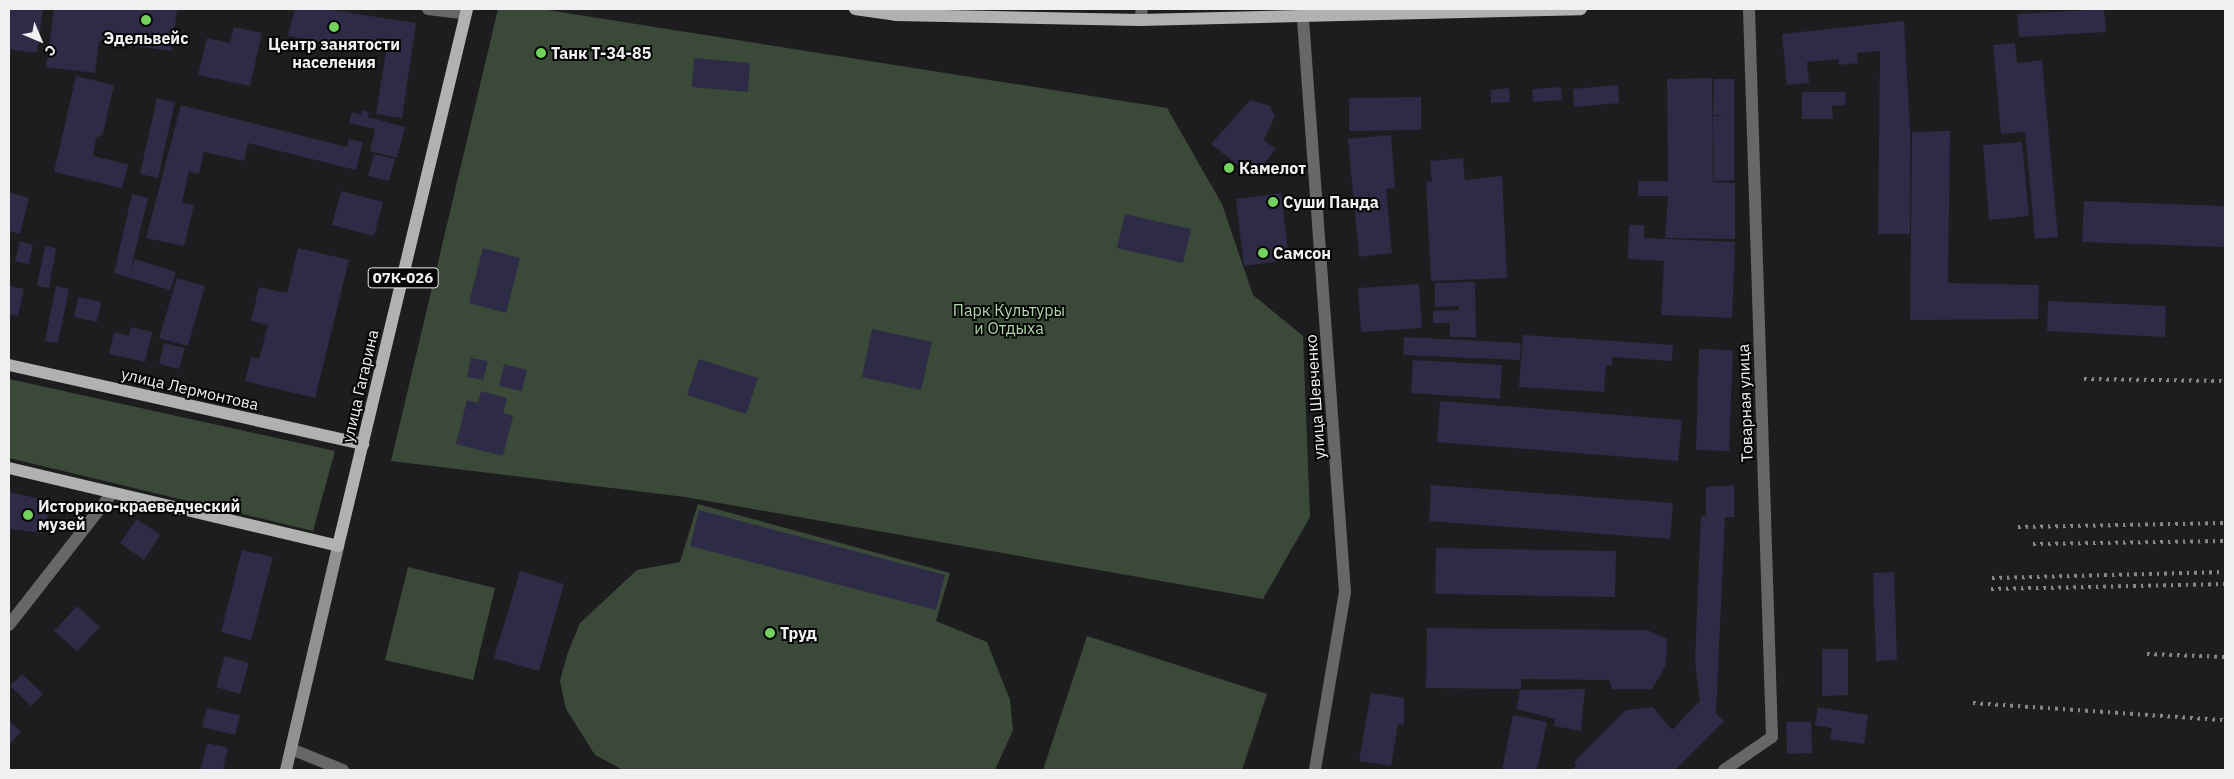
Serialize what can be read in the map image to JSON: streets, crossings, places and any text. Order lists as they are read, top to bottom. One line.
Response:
{"streets":{"main road":["07К-026","улица Гагарина","улица Лермонтова"],"street":["улица Шевченко","Товарная улица"]},"crossings":[["улица Гагарина","улица Лермонтова"]],"parks":["Парк Культуры и Отдыха"],"places":["Эдельвейс","Центр занятости населения","Танк Т-34-85","Камелот","Суши Панда","Самсон","Историко-краеведческий музей","Труд"],"north":"bottom right"}
